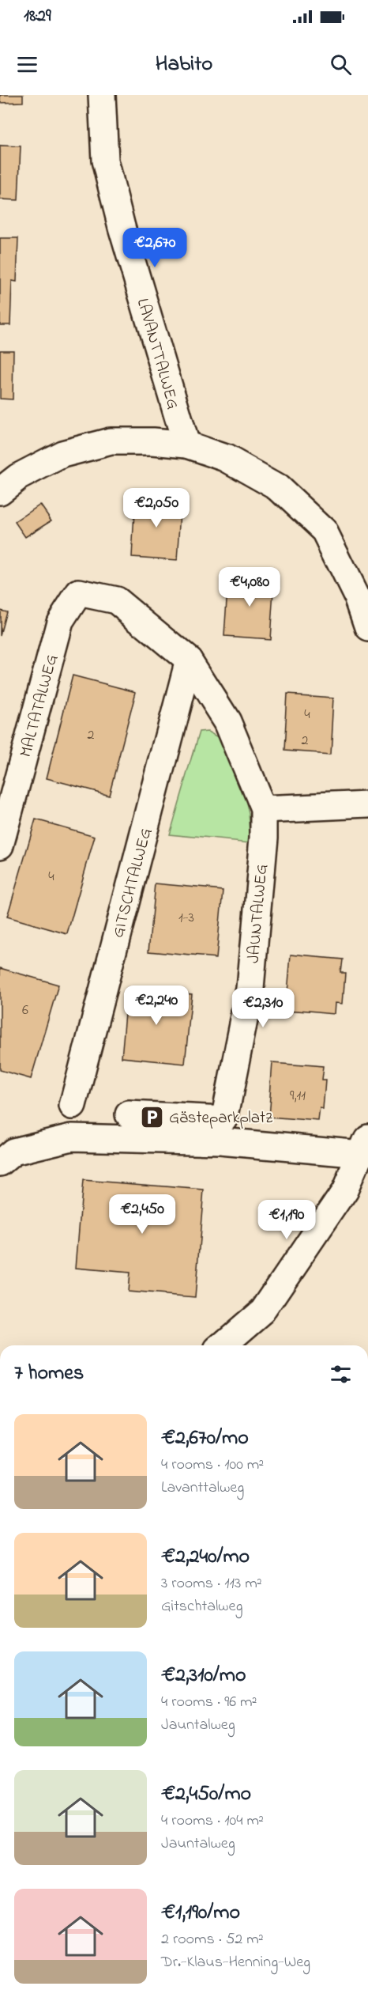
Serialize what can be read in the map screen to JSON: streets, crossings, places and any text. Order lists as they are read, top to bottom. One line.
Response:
{"streets":{"street":["LAVANTTALWEG","MALTATALWEG","GITSCHTALWEG","JAUNTALWEG"]},"crossings":[["MALTATALWEG","GITSCHTALWEG"]],"places":{"parking":["Gästeparkplatz"]},"house_numbers":["4","2","2","4","1-3","6","9,11"],"page":{"status":"18:29","header":"Habito","price":["€2,670","€2,050","€4,080","€2,240","€2,310","€2,450","€1,190"],"heading":"7 homes","list":[{"name":"€2,670/mo","note":"4 rooms · 100 m² · Lavanttalweg"},{"name":"€2,240/mo","note":"3 rooms · 113 m² · Gitschtalweg"},{"name":"€2,310/mo","note":"4 rooms · 96 m² · Jauntalweg"},{"name":"€2,450/mo","note":"4 rooms · 104 m² · Jauntalweg"},{"name":"€1,190/mo","note":"2 rooms · 52 m² · Dr.-Klaus-Henning-Weg"}]}}
